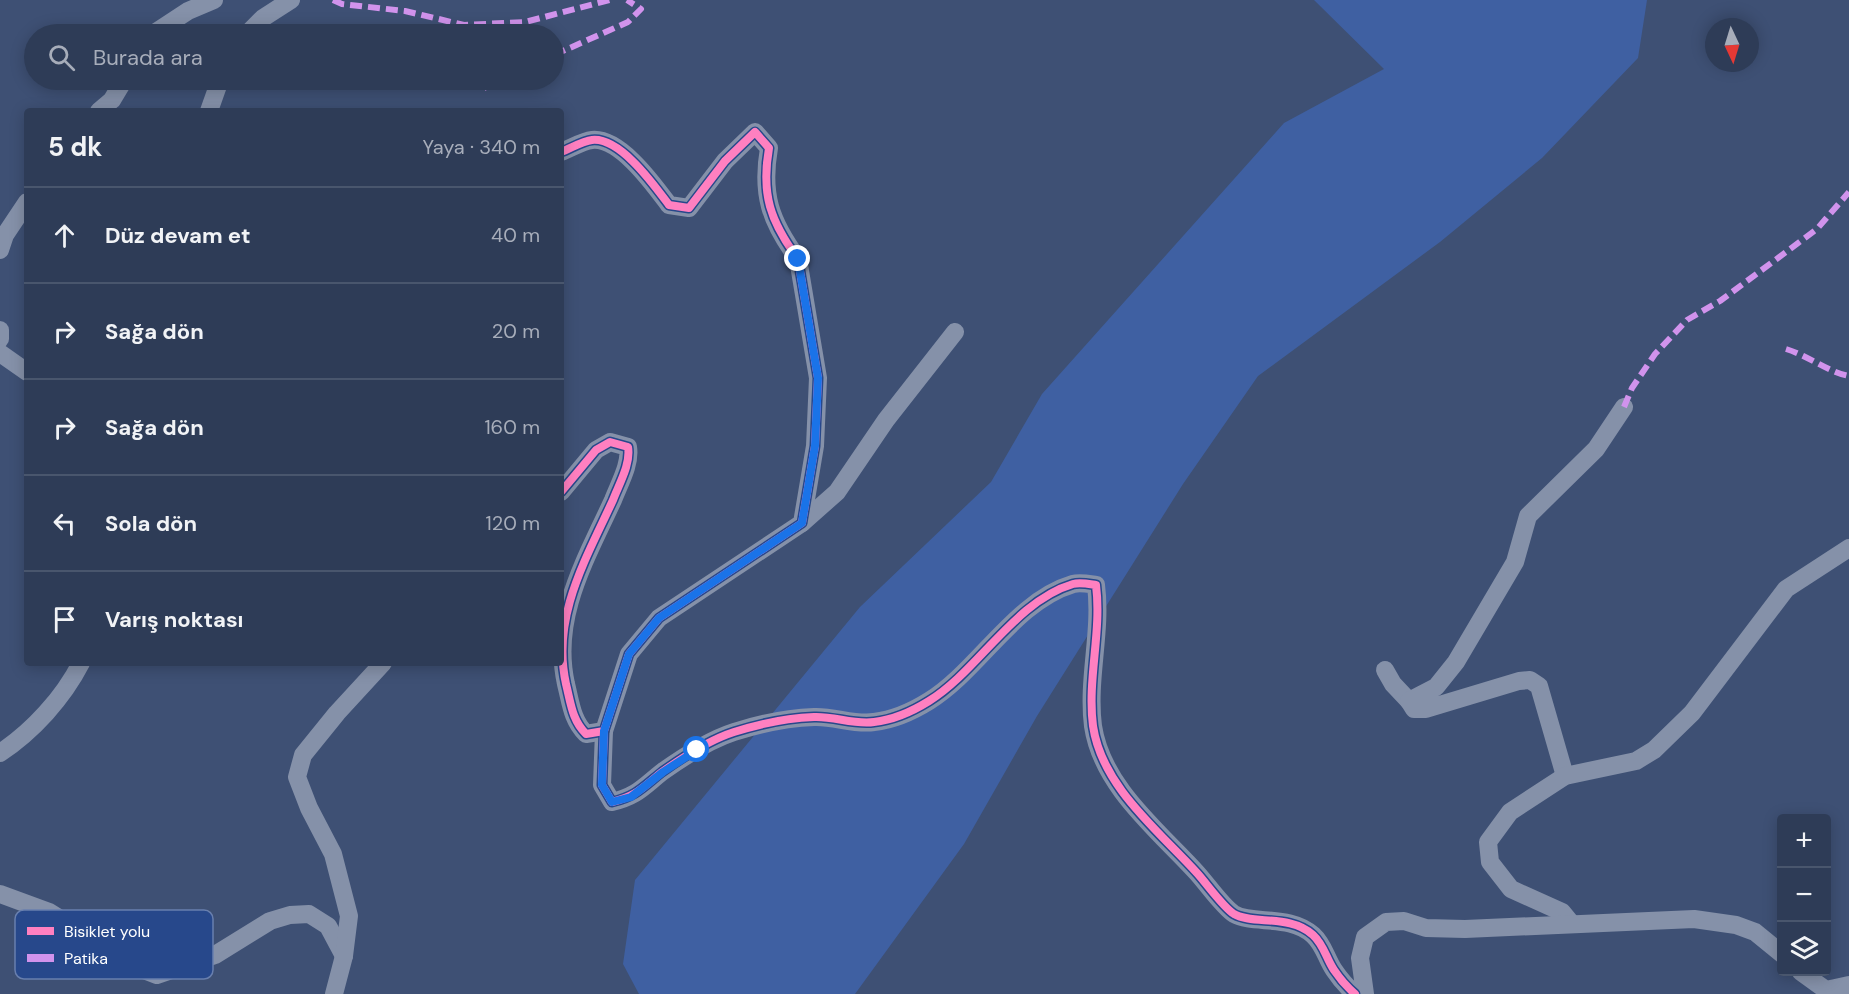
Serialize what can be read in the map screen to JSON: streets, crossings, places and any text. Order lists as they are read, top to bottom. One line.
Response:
{"legend":["Bisiklet yolu","Patika"],"north":"bottom","page":{"search":"Burada ara","heading":["5 dk","Yaya · 340 m"],"list":[["Düz devam et","40 m"],["Sağa dön","20 m"],["Sağa dön","160 m"],["Sola dön","120 m"],"Varış noktası"],"map_buttons":["+","−"]}}
